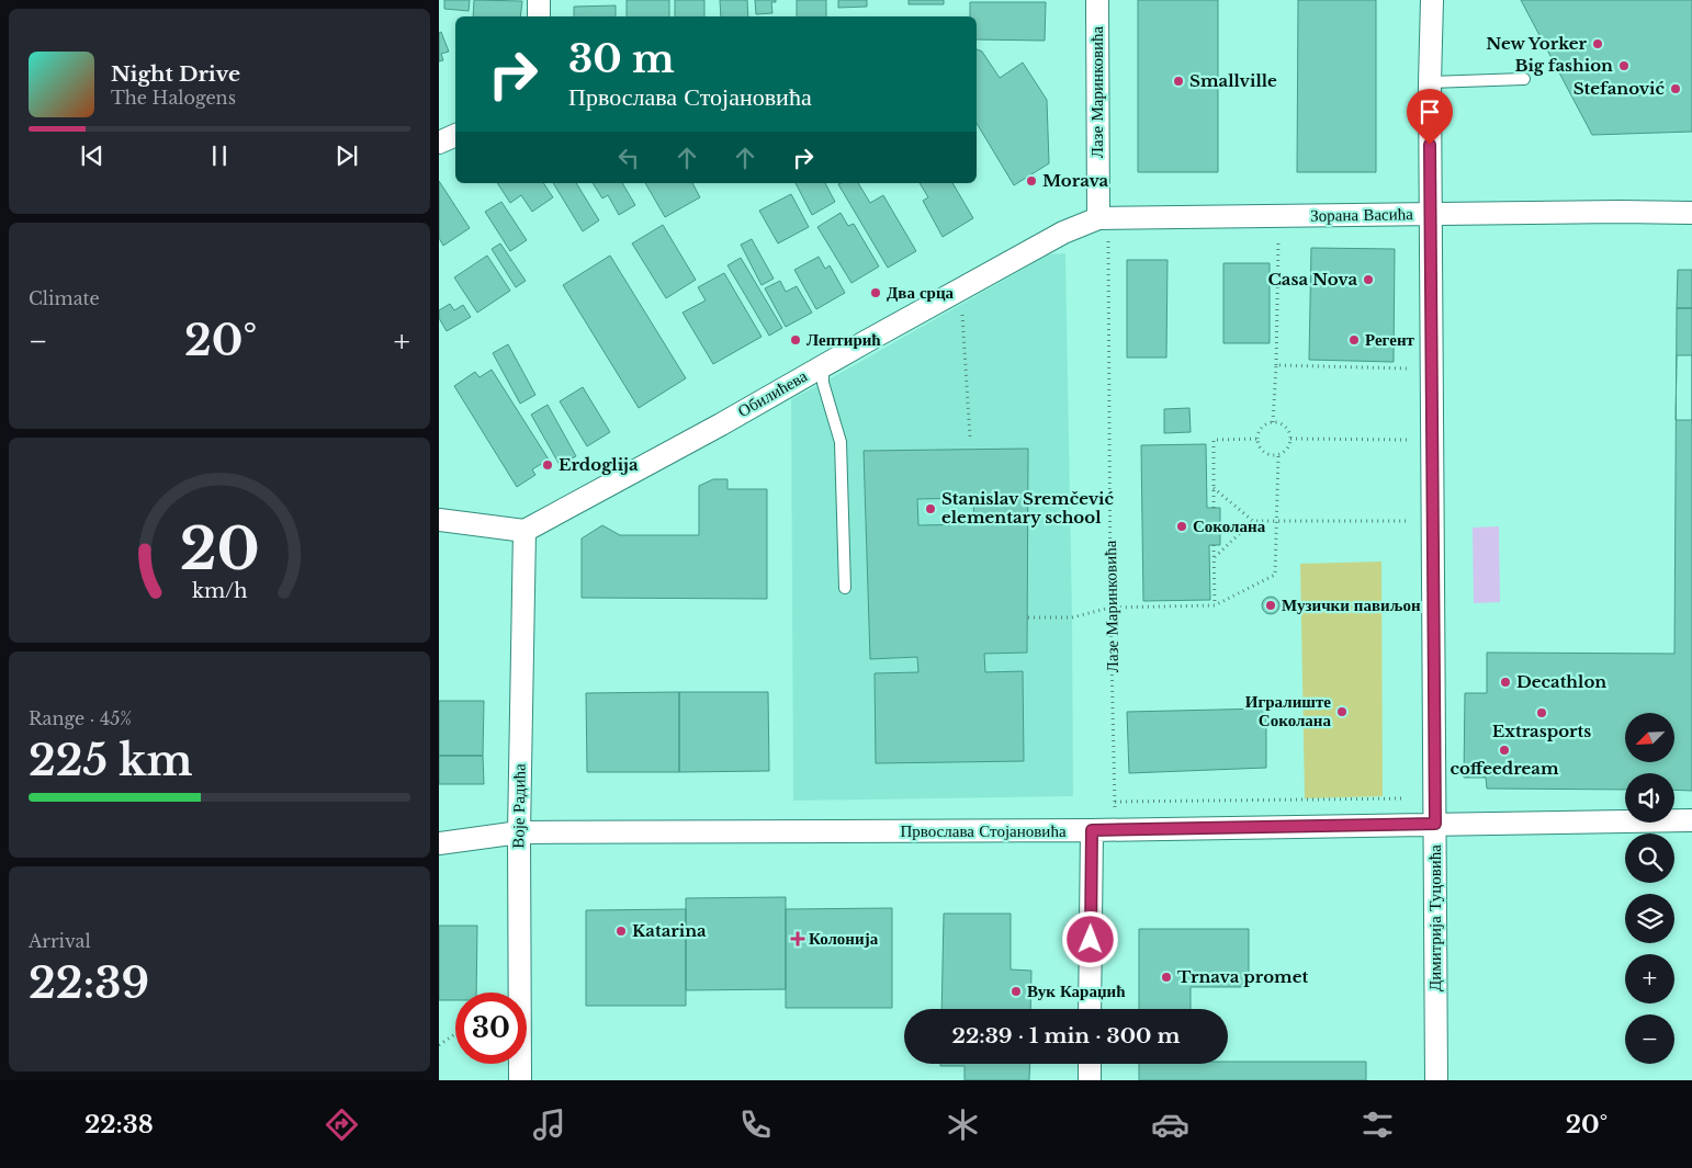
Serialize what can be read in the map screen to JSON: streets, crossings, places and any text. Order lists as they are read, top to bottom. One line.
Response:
{"streets":{"street":["Лазе Маринковића","Зорана Васића","Обилићева","Воје Радића","Првослава Стојановића","Димитрија Туцовића"]},"crossings":[["Лазе Маринковића","Зорана Васића"],["Лазе Маринковића","Обилићева"],["Лазе Маринковића","Првослава Стојановића"],["Зорана Васића","Обилићева"],["Зорана Васића","Димитрија Туцовића"],["Обилићева","Воје Радића"],["Воје Радића","Првослава Стојановића"],["Првослава Стојановића","Димитрија Туцовића"]],"places":{"other":["New Yorker","Big fashion","Smallville","Stefanović","Morava","Casa Nova","Два срца","Лептирић","Регент","Erdoglija","Stanislav Sremčević elementary school","Соколана","Музички павиљон","Decathlon","Игралиште Соколана","Extrasports","coffeedream","Katarina","Trnava promet","Вук Караџић"],"health":["Колонија"]},"north":"bottom left","page":{"turn":["30 m","Првослава Стојановића"],"song":["Night Drive","The Halogens"],"tile":["Climate",["Range · 45%","225 km"],["Arrival","22:39"]],"heat":["−","20°","+"],"map_buttons":["+","−"],"limit":"30","trip":"22:39 · 1 min · 300 m","tabs":["22:38","20°"],"gauge":["20","km/h"]}}
